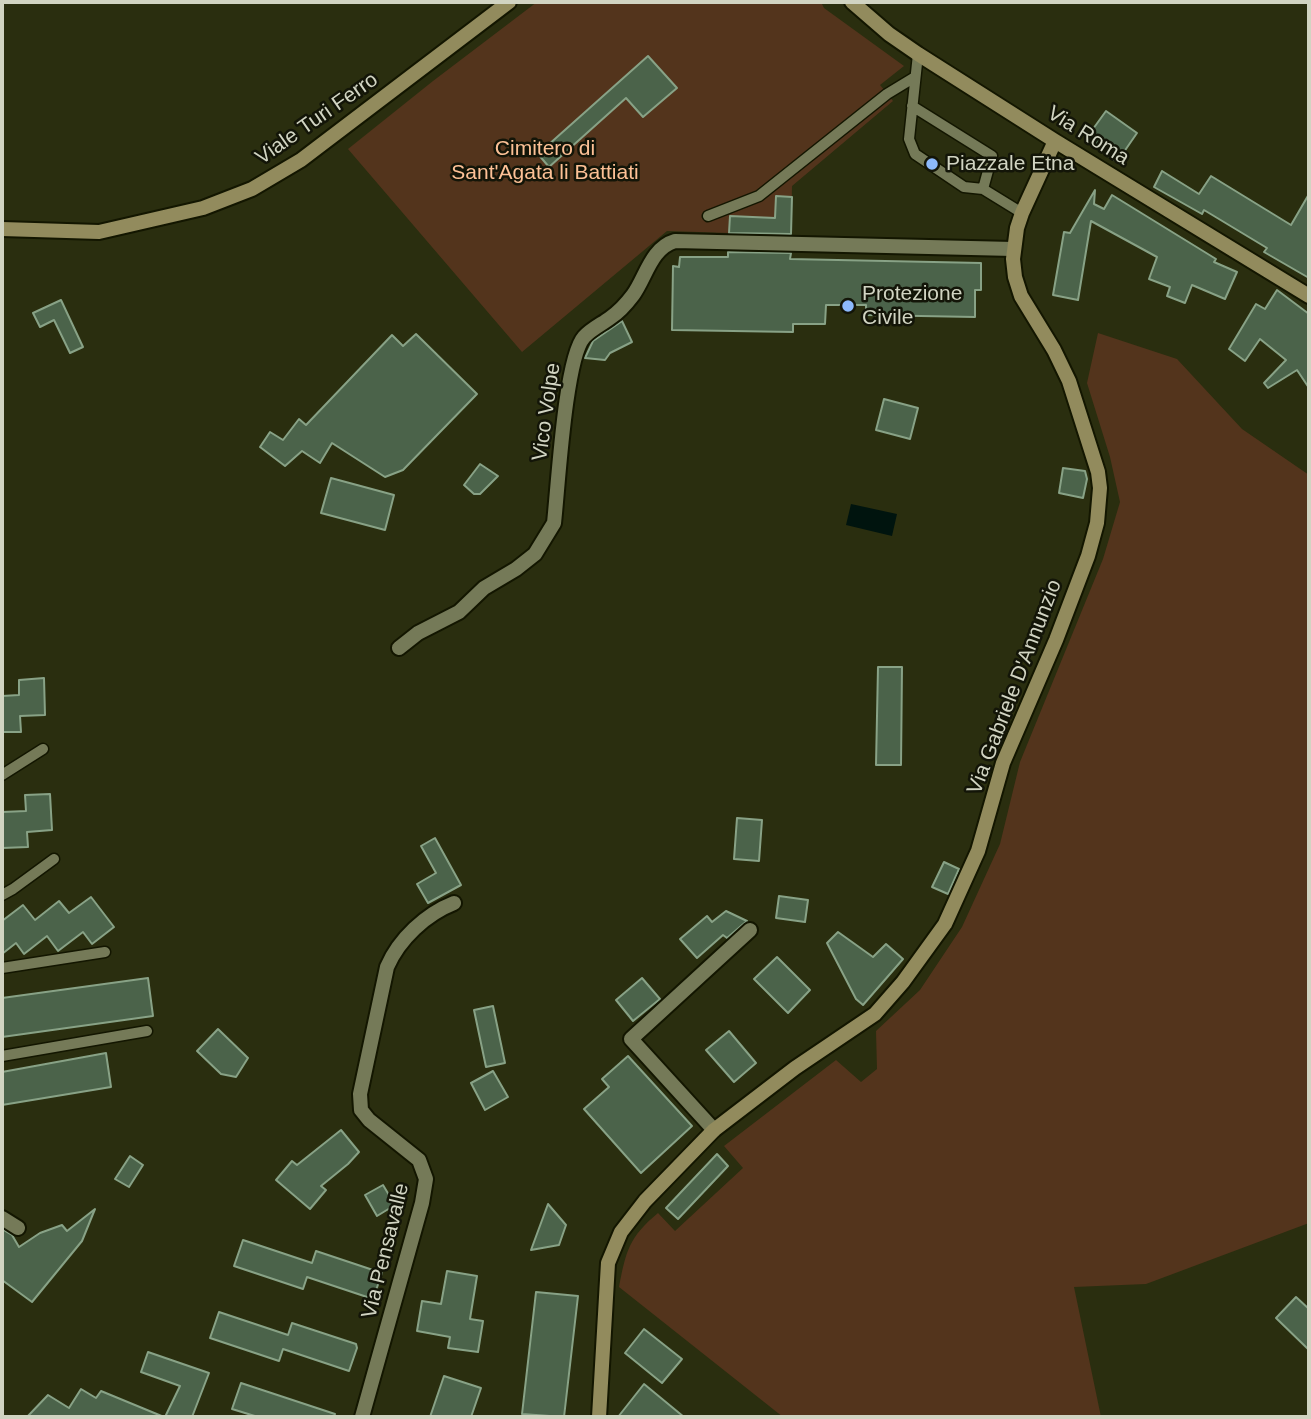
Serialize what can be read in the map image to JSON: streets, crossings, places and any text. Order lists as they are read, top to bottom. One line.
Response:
{"streets":{"main road":["Viale Turi Ferro","Via Roma","Via Gabriele D'Annunzio"],"street":["Vico Volpe","Via Pensavalle"]},"crossings":[["Via Roma","Via Gabriele D'Annunzio"],["Vico Volpe","Via Gabriele D'Annunzio"]],"parks":["Cimitero di Sant'Agata li Battiati"],"places":["Piazzale Etna","Protezione Civile"]}
